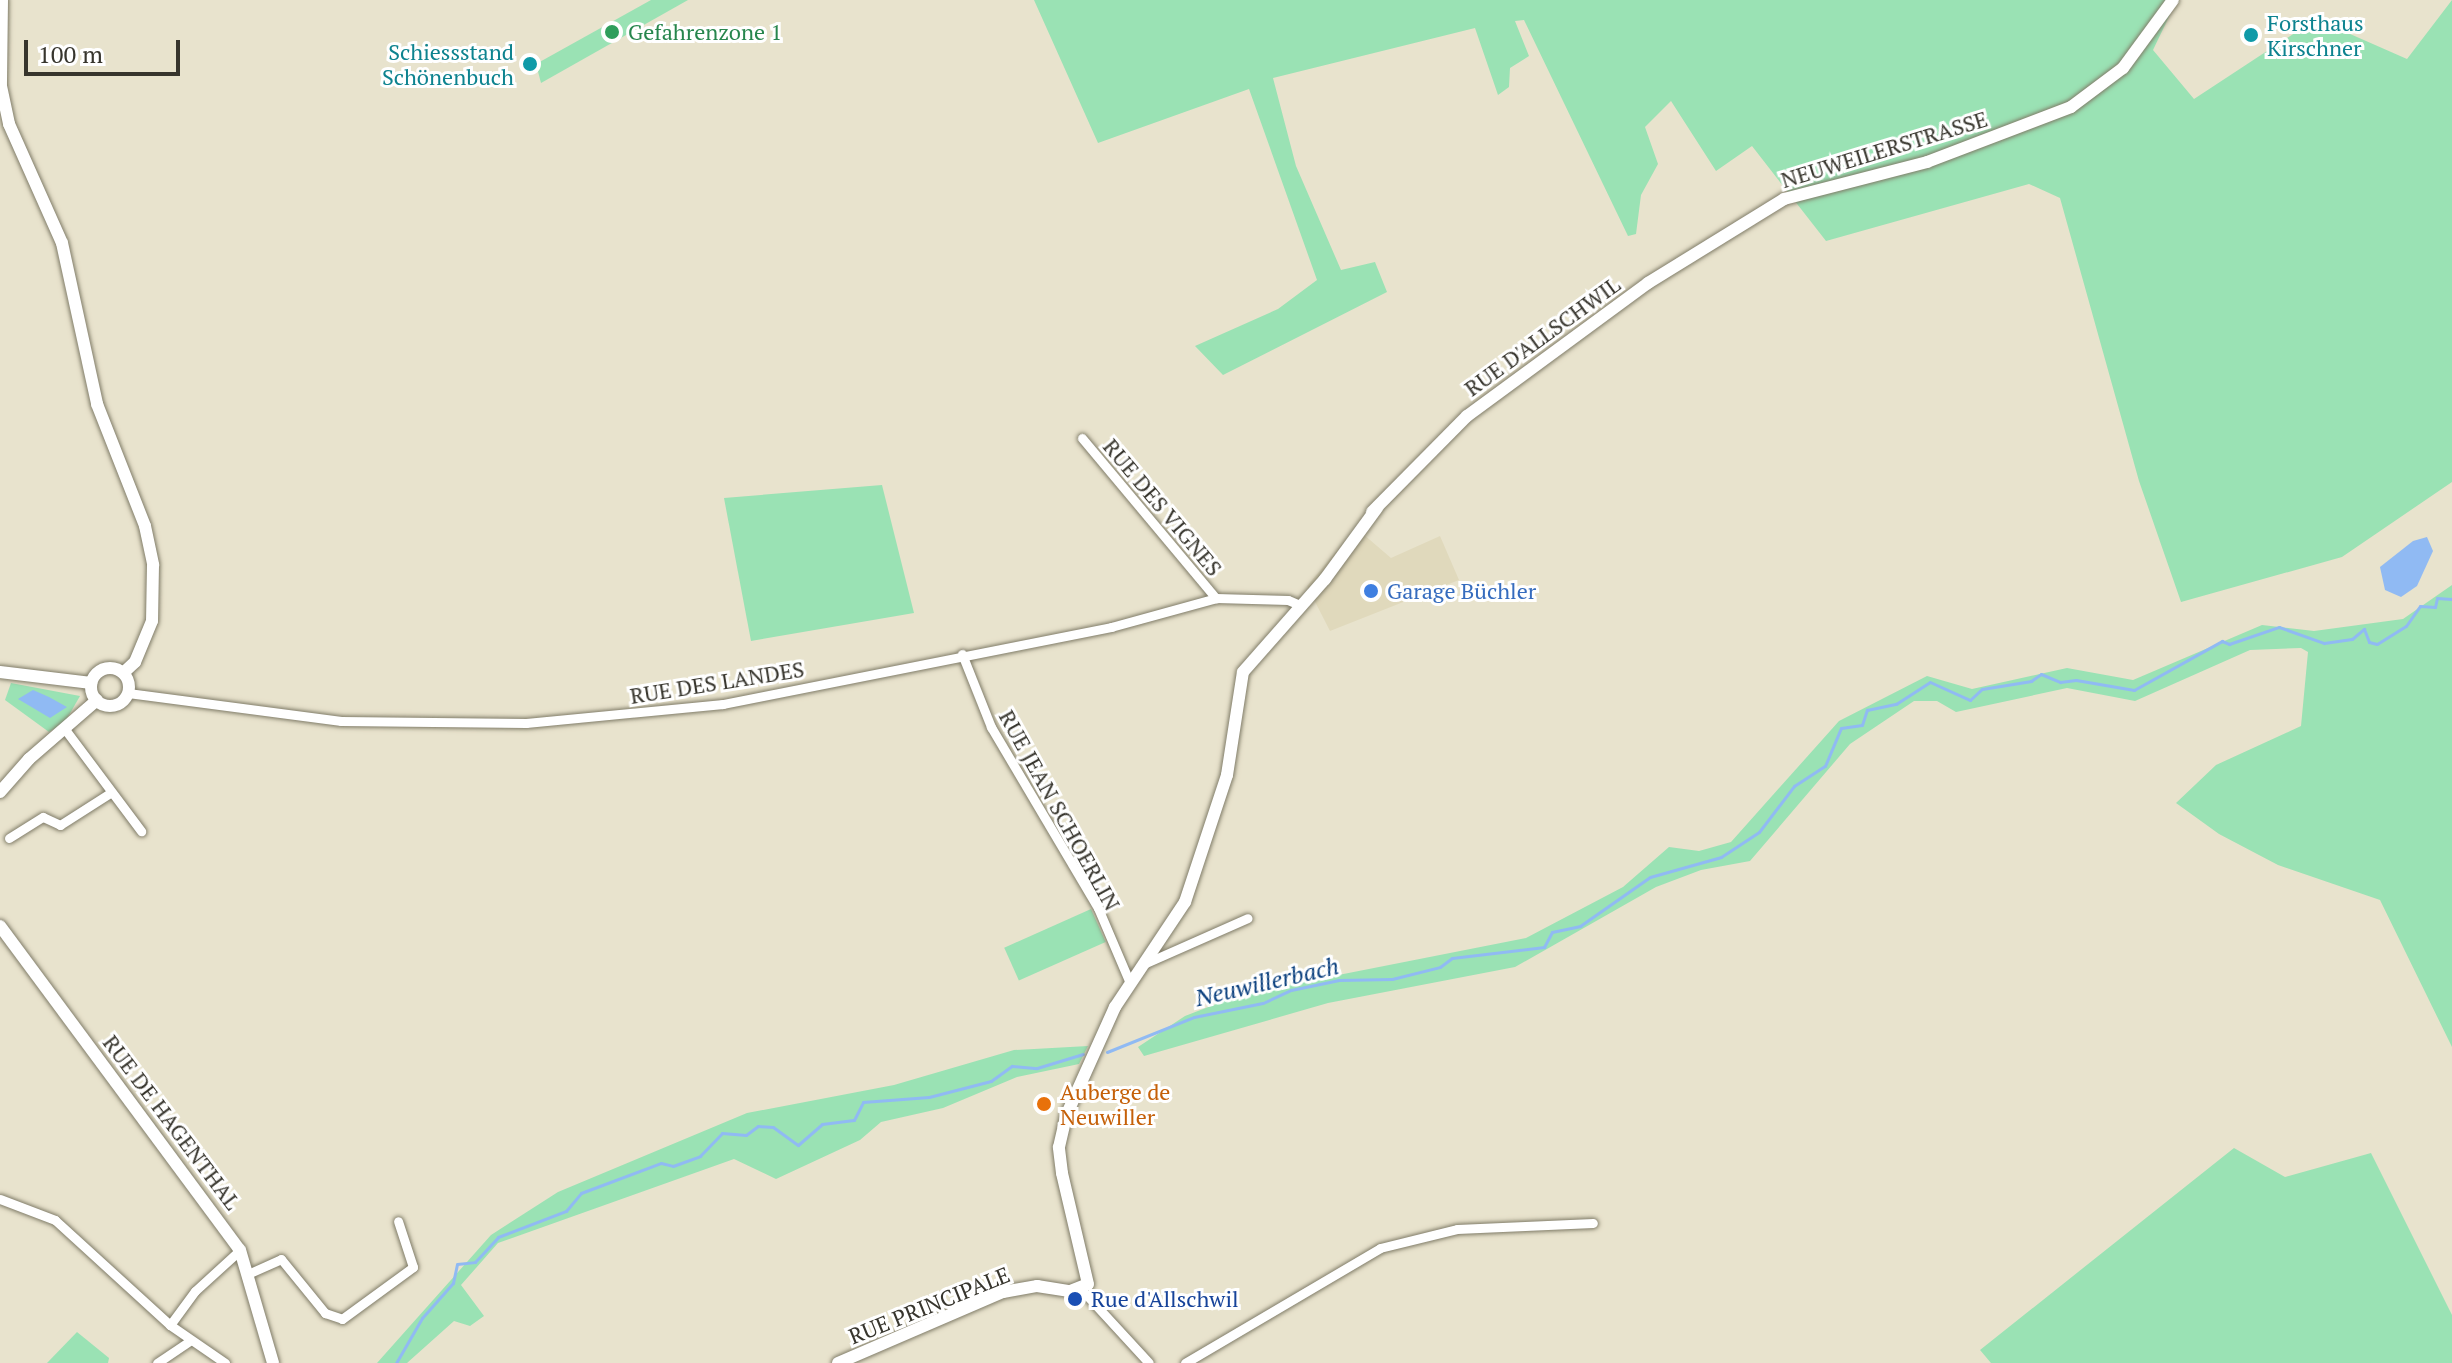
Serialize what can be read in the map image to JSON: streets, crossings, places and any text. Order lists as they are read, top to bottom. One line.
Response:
{"streets":{"street":["NEUWEILERSTRASSE","RUE D'ALLSCHWIL","RUE DES VIGNES","RUE DES LANDES","RUE JEAN SCHOERLIN","RUE DE HAGENTHAL","RUE PRINCIPALE"]},"crossings":[["NEUWEILERSTRASSE","RUE D'ALLSCHWIL"],["RUE D'ALLSCHWIL","RUE DES LANDES"],["RUE D'ALLSCHWIL","RUE JEAN SCHOERLIN"],["RUE D'ALLSCHWIL","RUE PRINCIPALE"],["RUE DES VIGNES","RUE DES LANDES"],["RUE DES LANDES","RUE JEAN SCHOERLIN"]],"water":["Neuwillerbach"],"places":["Gefahrenzone 1","Forsthaus Kirschner","Schiessstand Schönenbuch","Garage Büchler","Auberge de Neuwiller","Rue d'Allschwil"],"scale_bar":"100 m"}
